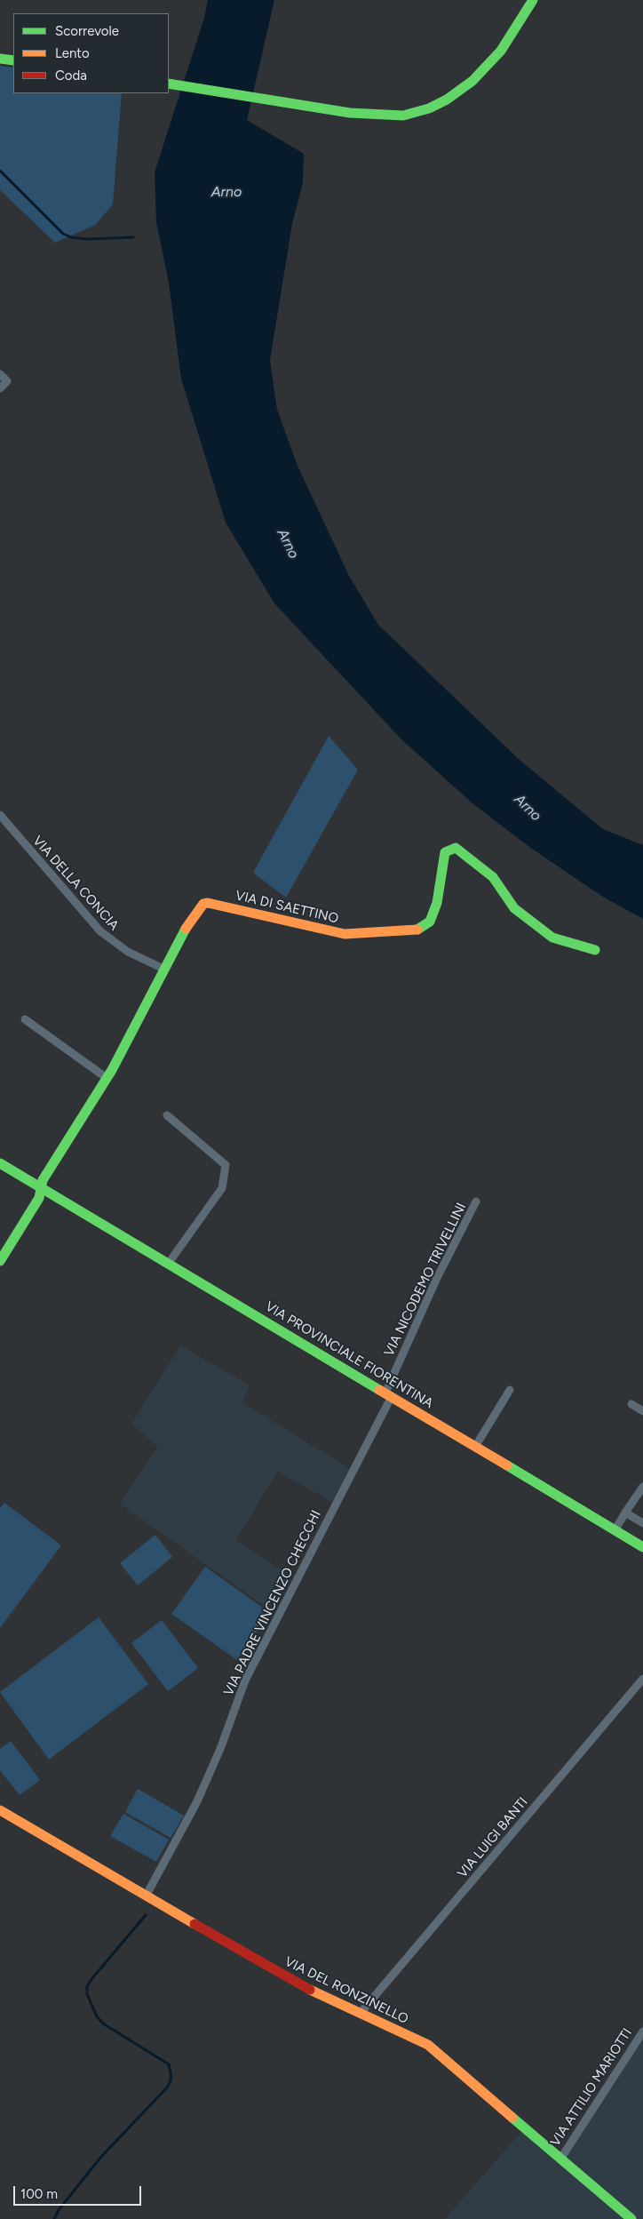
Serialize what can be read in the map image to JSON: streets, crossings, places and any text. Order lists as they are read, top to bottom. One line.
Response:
{"streets":{"street":["VIA DELLA CONCIA","VIA DI SAETTINO","VIA NICODEMO TRIVELLINI","VIA PROVINCIALE FIORENTINA","VIA PADRE VINCENZO CHECCHI","VIA LUIGI BANTI","VIA DEL RONZINELLO","VIA ATTILIO MARIOTTI"]},"crossings":[["VIA DELLA CONCIA","VIA DI SAETTINO"],["VIA DI SAETTINO","VIA PROVINCIALE FIORENTINA"],["VIA NICODEMO TRIVELLINI","VIA PROVINCIALE FIORENTINA"],["VIA NICODEMO TRIVELLINI","VIA PADRE VINCENZO CHECCHI"],["VIA PROVINCIALE FIORENTINA","VIA PADRE VINCENZO CHECCHI"],["VIA PADRE VINCENZO CHECCHI","VIA DEL RONZINELLO"],["VIA LUIGI BANTI","VIA DEL RONZINELLO"],["VIA DEL RONZINELLO","VIA ATTILIO MARIOTTI"]],"water":["Arno"],"legend":["Scorrevole","Lento","Coda"],"scale_bar":"100 m"}
